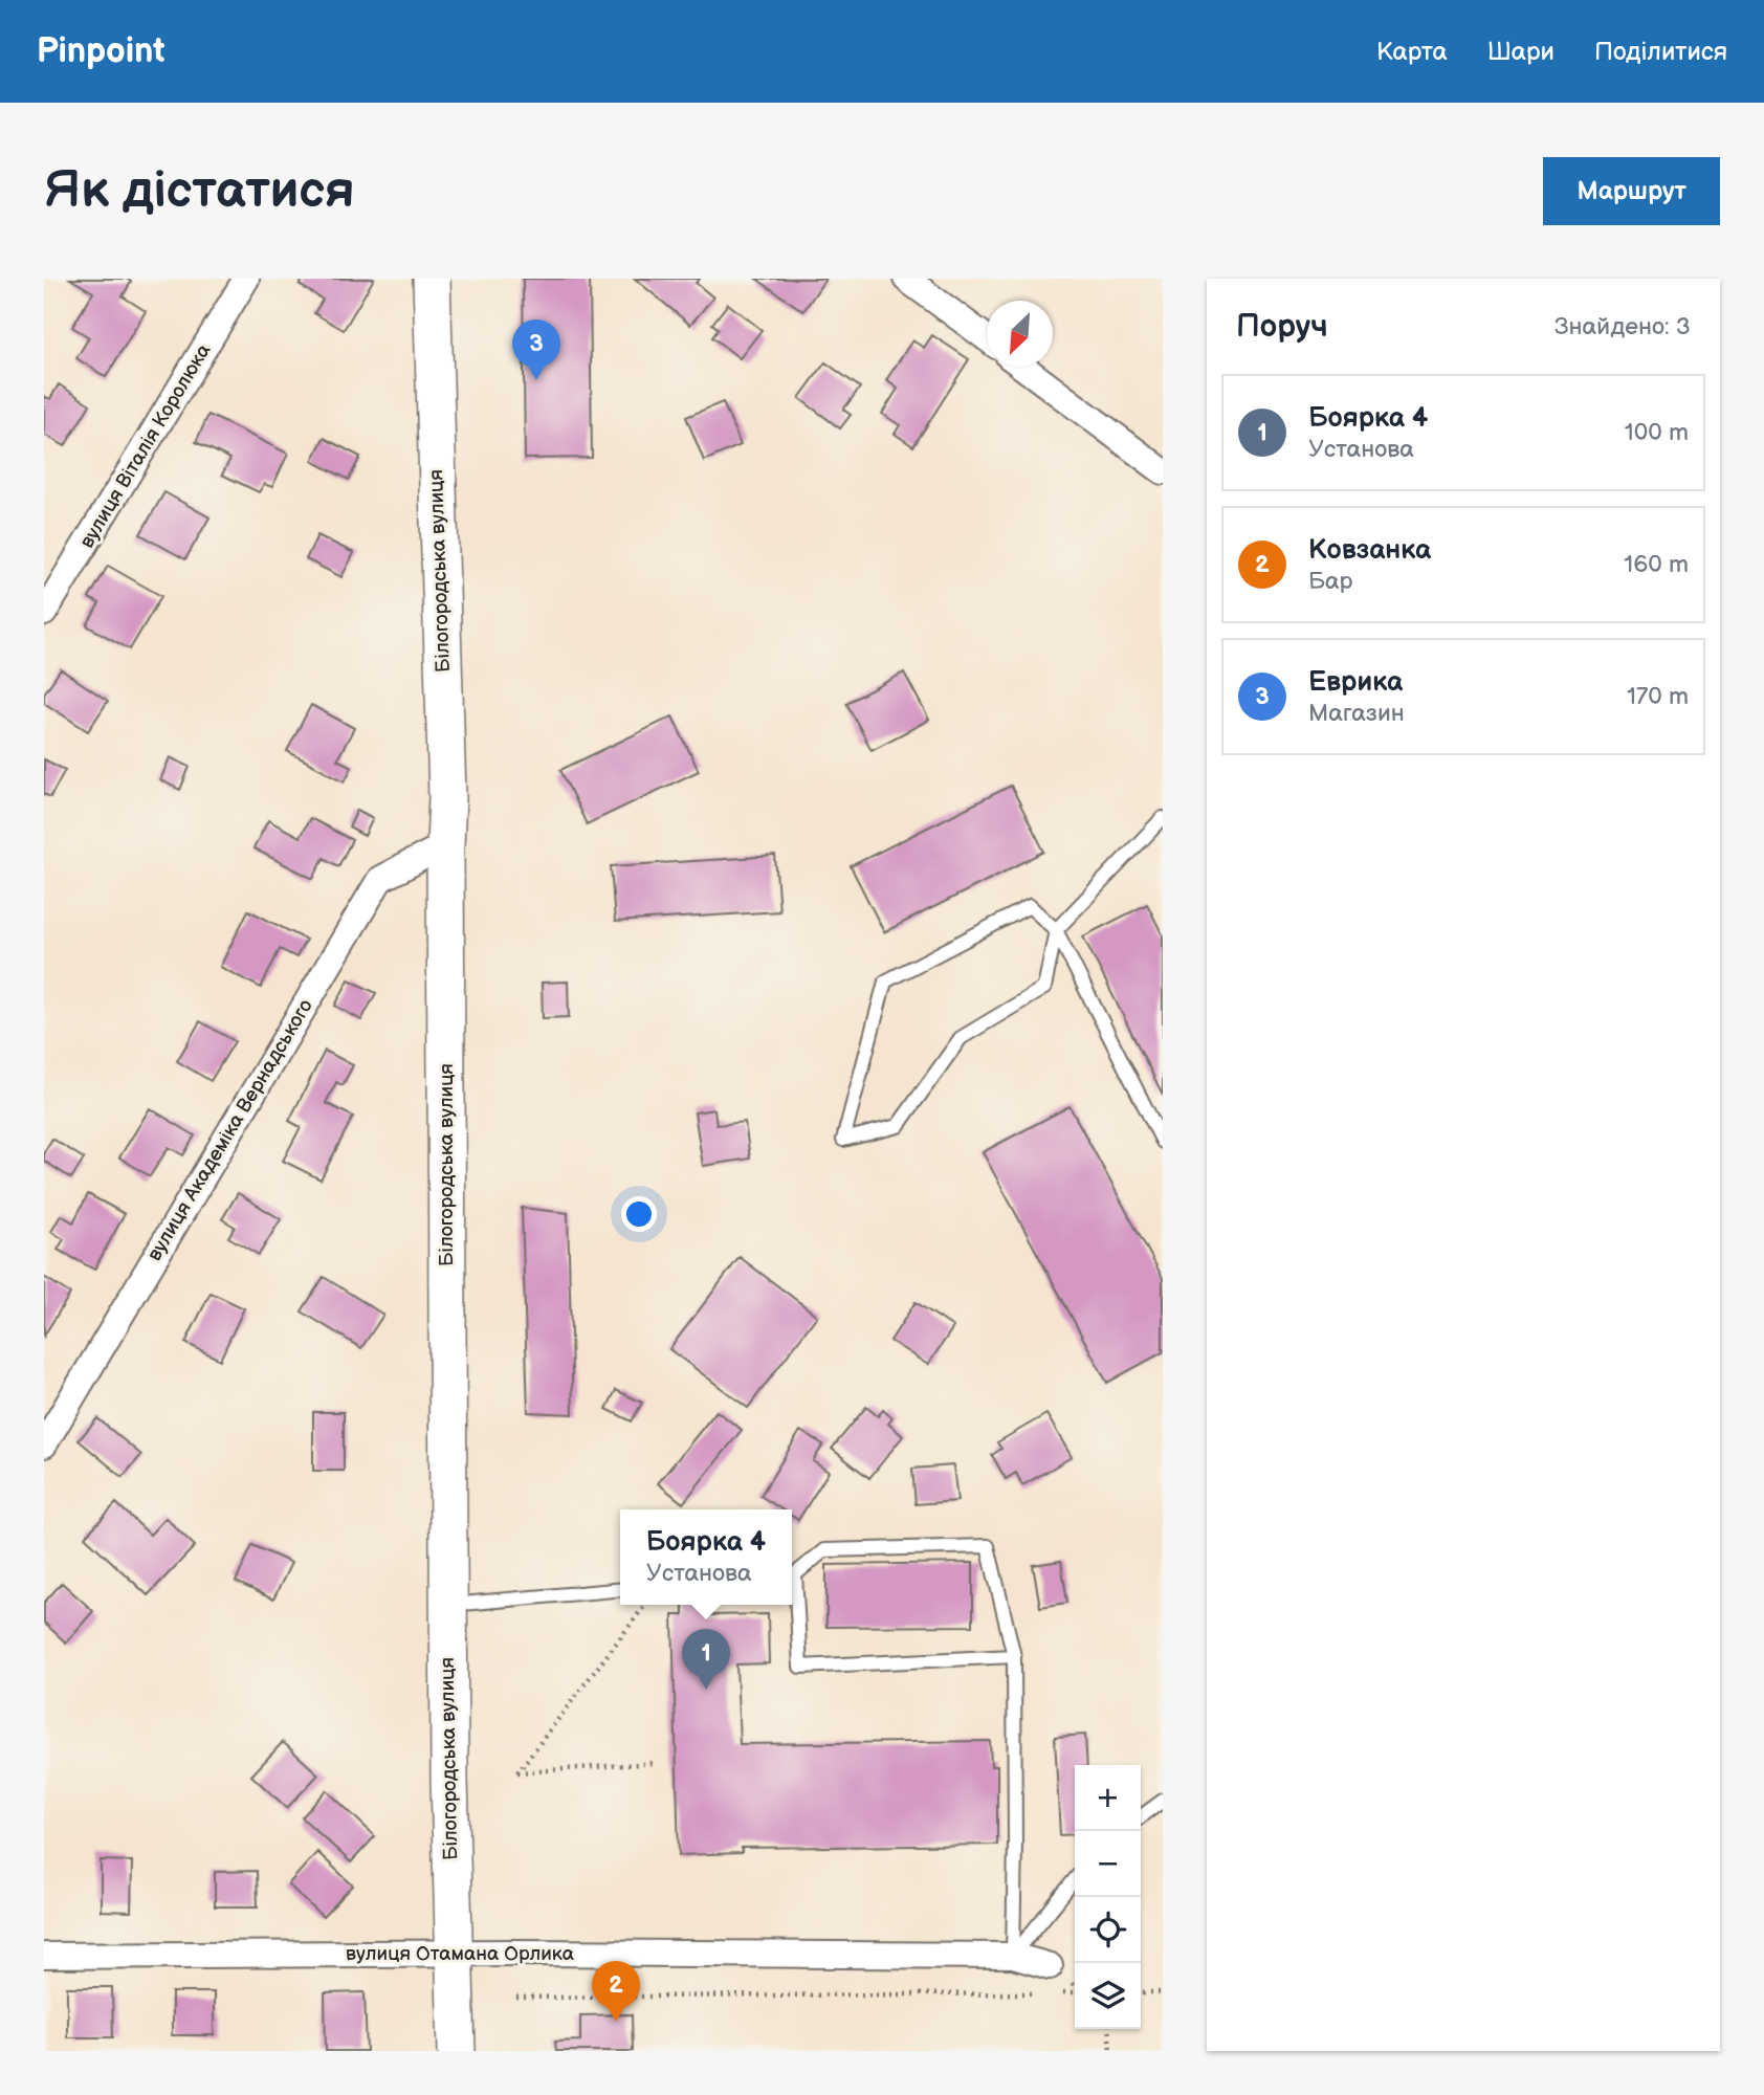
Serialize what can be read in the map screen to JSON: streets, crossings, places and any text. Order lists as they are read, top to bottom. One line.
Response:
{"streets":{"street":["вулиця Віталія Королюка","Білогородська вулиця","вулиця Академіка Вернадського","вулиця Отамана Орлика"]},"crossings":[["Білогородська вулиця","вулиця Академіка Вернадського"],["Білогородська вулиця","вулиця Отамана Орлика"]],"north":"bottom left","page":{"header":"Pinpoint","nav":["Карта","Шари","Поділитися"],"buttons":"Маршрут","title":"Як дістатися","heading":["Поруч","Знайдено: 3"],"pins":["3","1","2"],"list":[{"mark":"1","name":"Боярка 4","note":"Установа","value":"100 m"},{"mark":"2","name":"Ковзанка","note":"Бар","value":"160 m"},{"mark":"3","name":"Еврика","note":"Магазин","value":"170 m"}],"popup":["Боярка 4","Установа"],"map_buttons":["+","−"]}}
